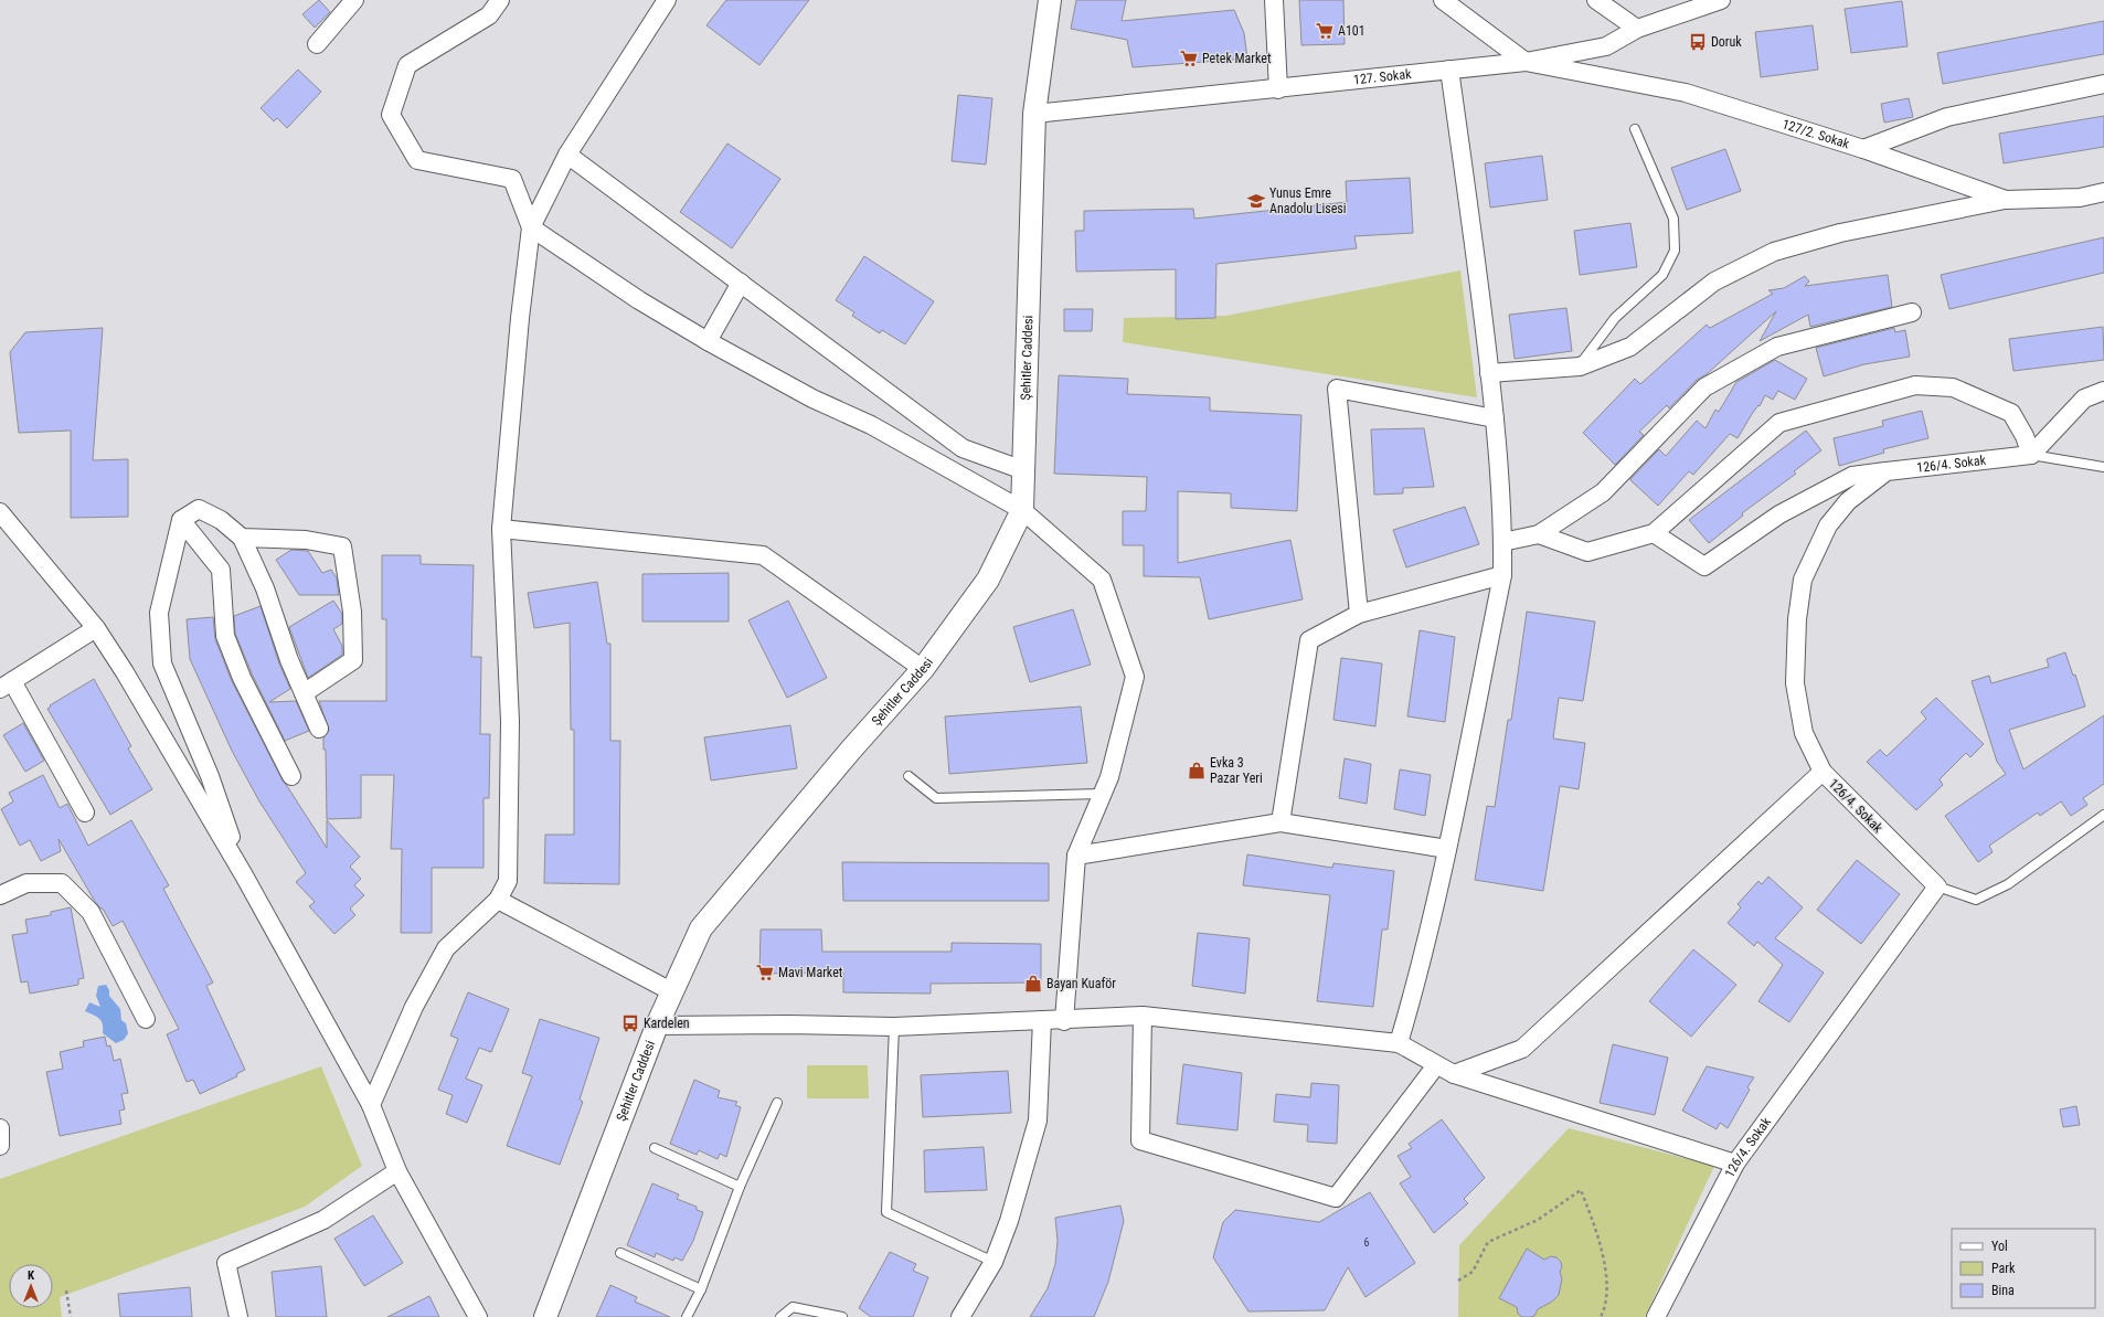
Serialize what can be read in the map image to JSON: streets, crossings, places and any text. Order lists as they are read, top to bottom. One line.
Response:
{"streets":{"street":["127. Sokak","127/2. Sokak","Şehitler Caddesi","126/4. Sokak"]},"crossings":[["127. Sokak","127/2. Sokak"],["127. Sokak","Şehitler Caddesi"]],"places":{"supermarket":["A101","Petek Market","Mavi Market"],"bus stop":["Doruk","Kardelen"],"school or university":["Yunus Emre Anadolu Lisesi"],"shop":["Evka 3 Pazar Yeri","Bayan Kuaför"]},"house_numbers":["6"],"legend":["Yol","Park","Bina"],"north":"top"}
